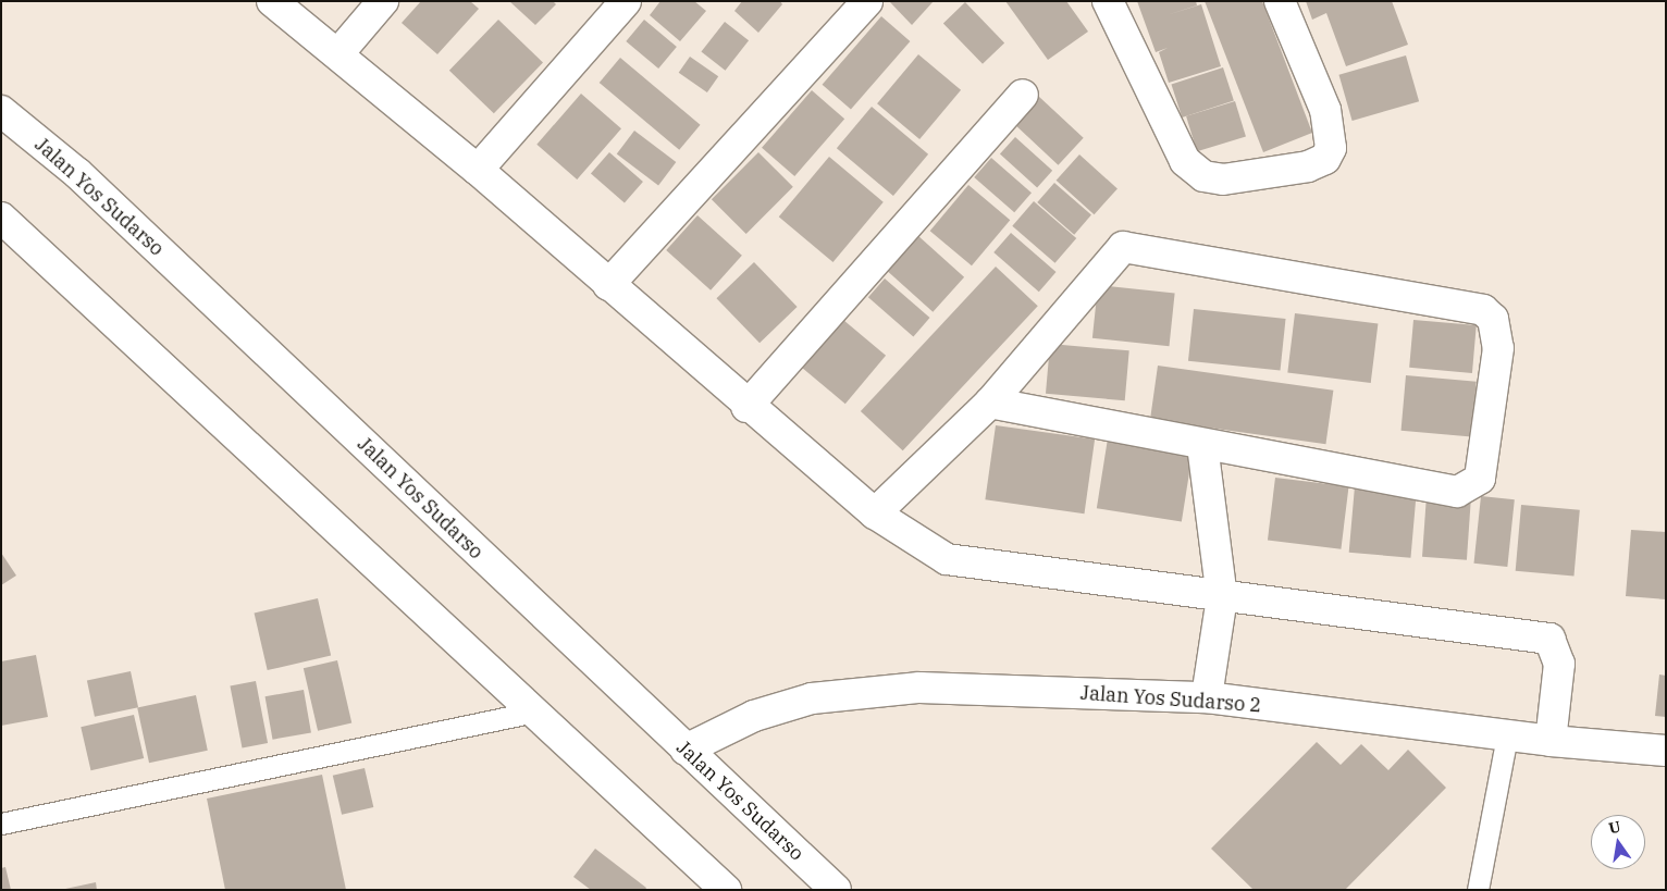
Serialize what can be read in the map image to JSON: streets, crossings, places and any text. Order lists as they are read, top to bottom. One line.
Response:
{"streets":{"street":["Jalan Yos Sudarso","Jalan Yos Sudarso 2"]},"crossings":[["Jalan Yos Sudarso","Jalan Yos Sudarso 2"]],"north":"top"}
